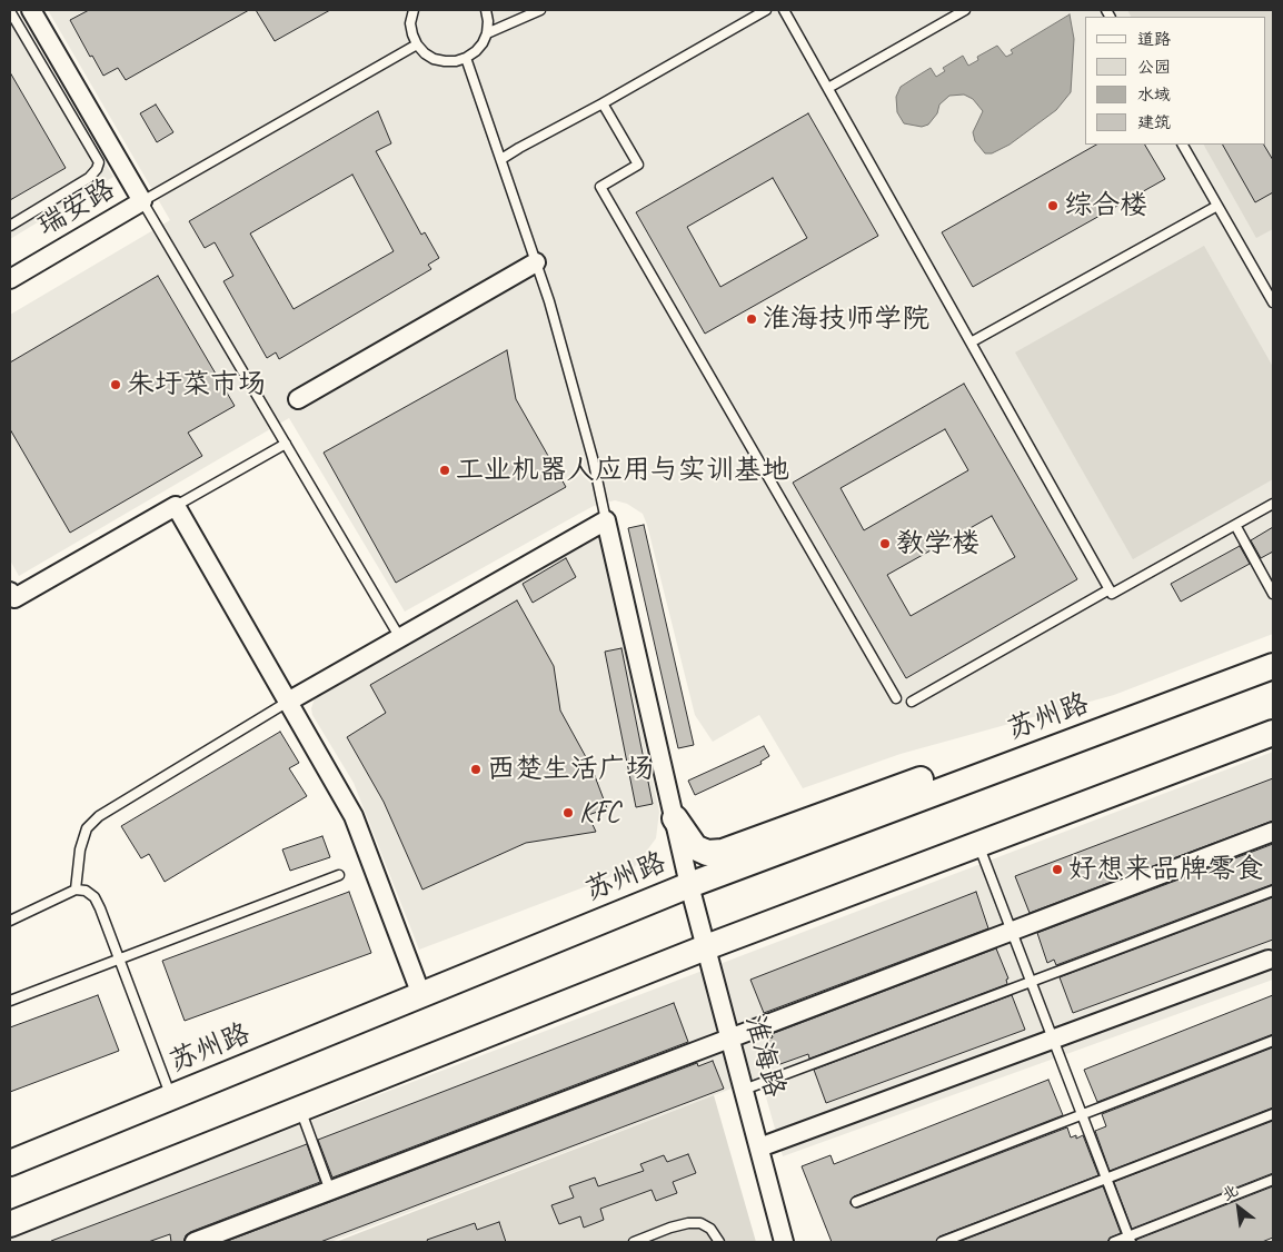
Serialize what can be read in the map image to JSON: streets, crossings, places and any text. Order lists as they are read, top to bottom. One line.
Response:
{"streets":{"main road":["苏州路"],"street":["瑞安路","淮海路"]},"crossings":[["苏州路","淮海路"]],"places":["综合楼","淮海技师学院","朱圩菜市场","工业机器人应用与实训基地","教学楼","西楚生活广场","KFC","好想来品牌零食"],"legend":["道路","公园","水域","建筑"],"north":"top left"}
